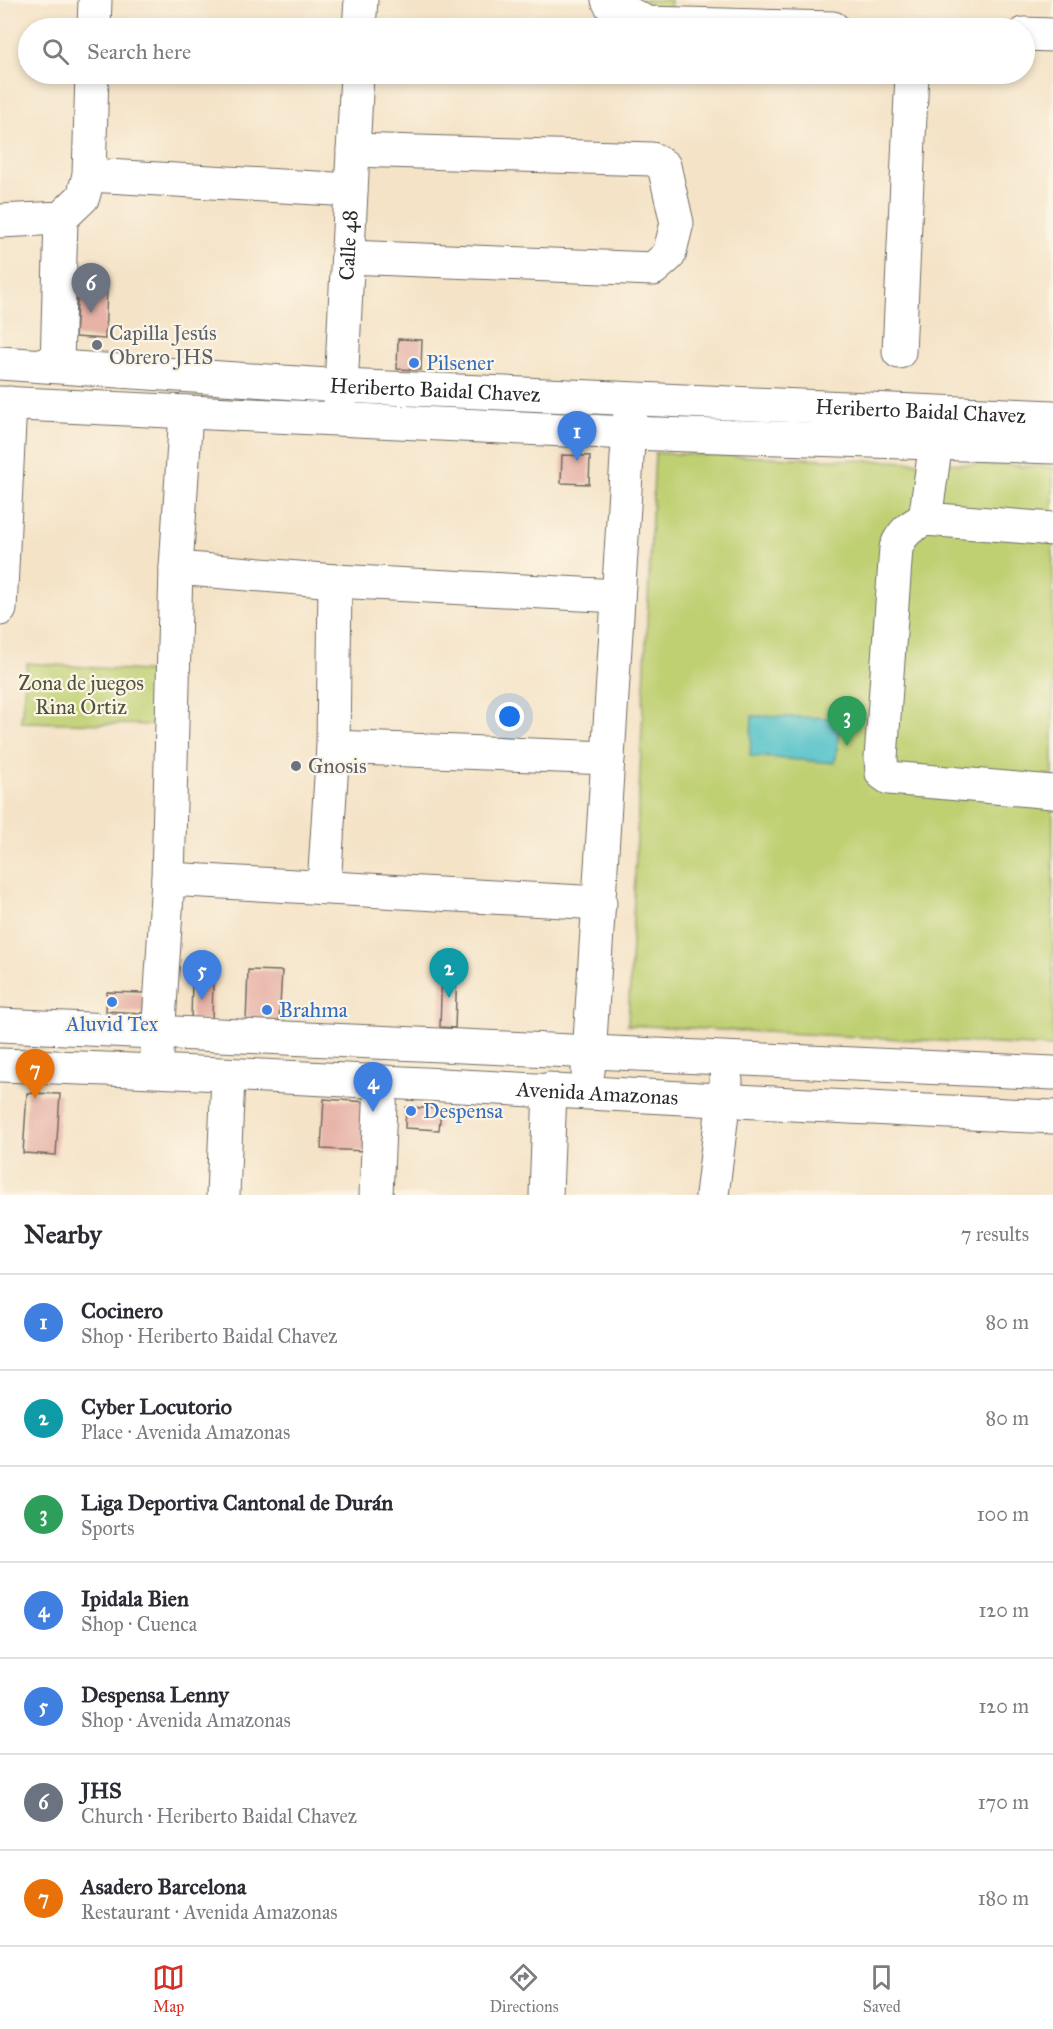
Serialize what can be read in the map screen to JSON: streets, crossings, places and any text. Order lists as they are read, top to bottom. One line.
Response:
{"streets":{"street":["Calle 48","Heriberto Baidal Chavez","Avenida Amazonas"]},"crossings":[["Calle 48","Heriberto Baidal Chavez"]],"parks":["Zona de juegos Rina Ortiz"],"places":["Capilla Jesús Obrero JHS","Pilsener","Gnosis","Aluvid Tex","Brahma","Despensa"],"page":{"search":"Search here","pins":["6","1","3","2","5","7","4"],"heading":["Nearby","7 results"],"list":[{"mark":"1","name":"Cocinero","note":"Shop · Heriberto Baidal Chavez","value":"80 m"},{"mark":"2","name":"Cyber Locutorio","note":"Place · Avenida Amazonas","value":"80 m"},{"mark":"3","name":"Liga Deportiva Cantonal de Durán","note":"Sports","value":"100 m"},{"mark":"4","name":"Ipidala Bien","note":"Shop · Cuenca","value":"120 m"},{"mark":"5","name":"Despensa Lenny","note":"Shop · Avenida Amazonas","value":"120 m"},{"mark":"6","name":"JHS","note":"Church · Heriberto Baidal Chavez","value":"170 m"},{"mark":"7","name":"Asadero Barcelona","note":"Restaurant · Avenida Amazonas","value":"180 m"}],"nav":["Map","Directions","Saved"]}}
